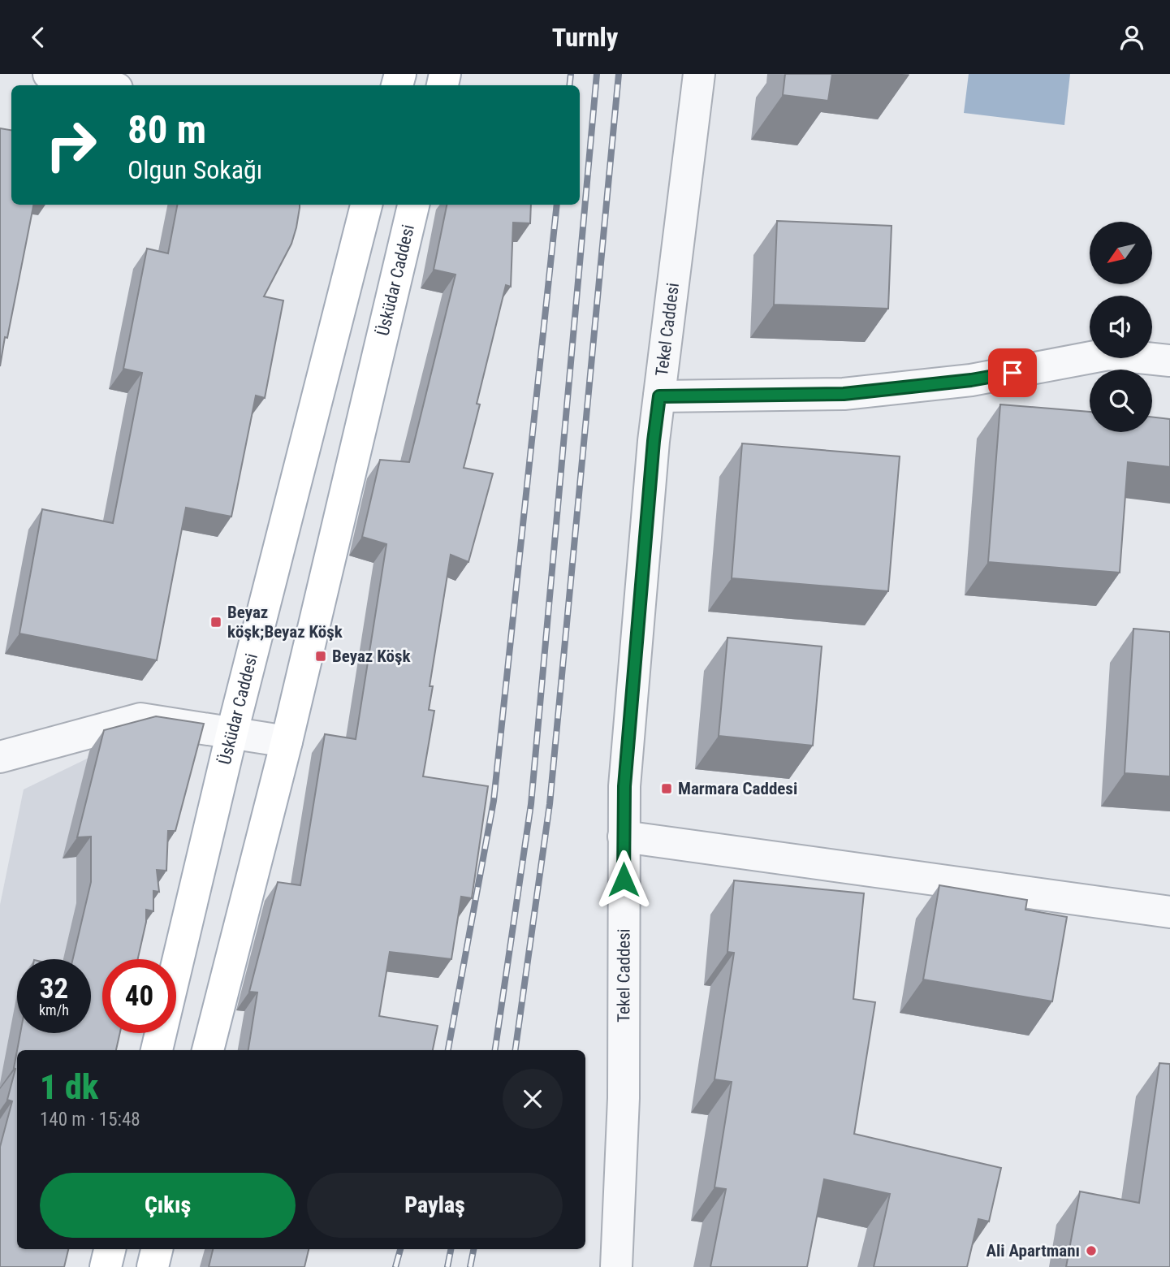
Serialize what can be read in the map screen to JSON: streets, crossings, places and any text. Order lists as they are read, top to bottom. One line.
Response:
{"streets":{"main road":["Üsküdar Caddesi"],"street":["Tekel Caddesi"]},"places":{"transit":["Beyaz köşk;Beyaz Köşk","Beyaz Köşk","Marmara Caddesi"],"other":["Ali Apartmanı"]},"north":"bottom left","page":{"header":"Turnly","turn":["80 m","Olgun Sokağı"],"speed":"32 km/h","limit":"40","heading":["1 dk","140 m · 15:48"],"buttons":["Çıkış","Paylaş"]}}
